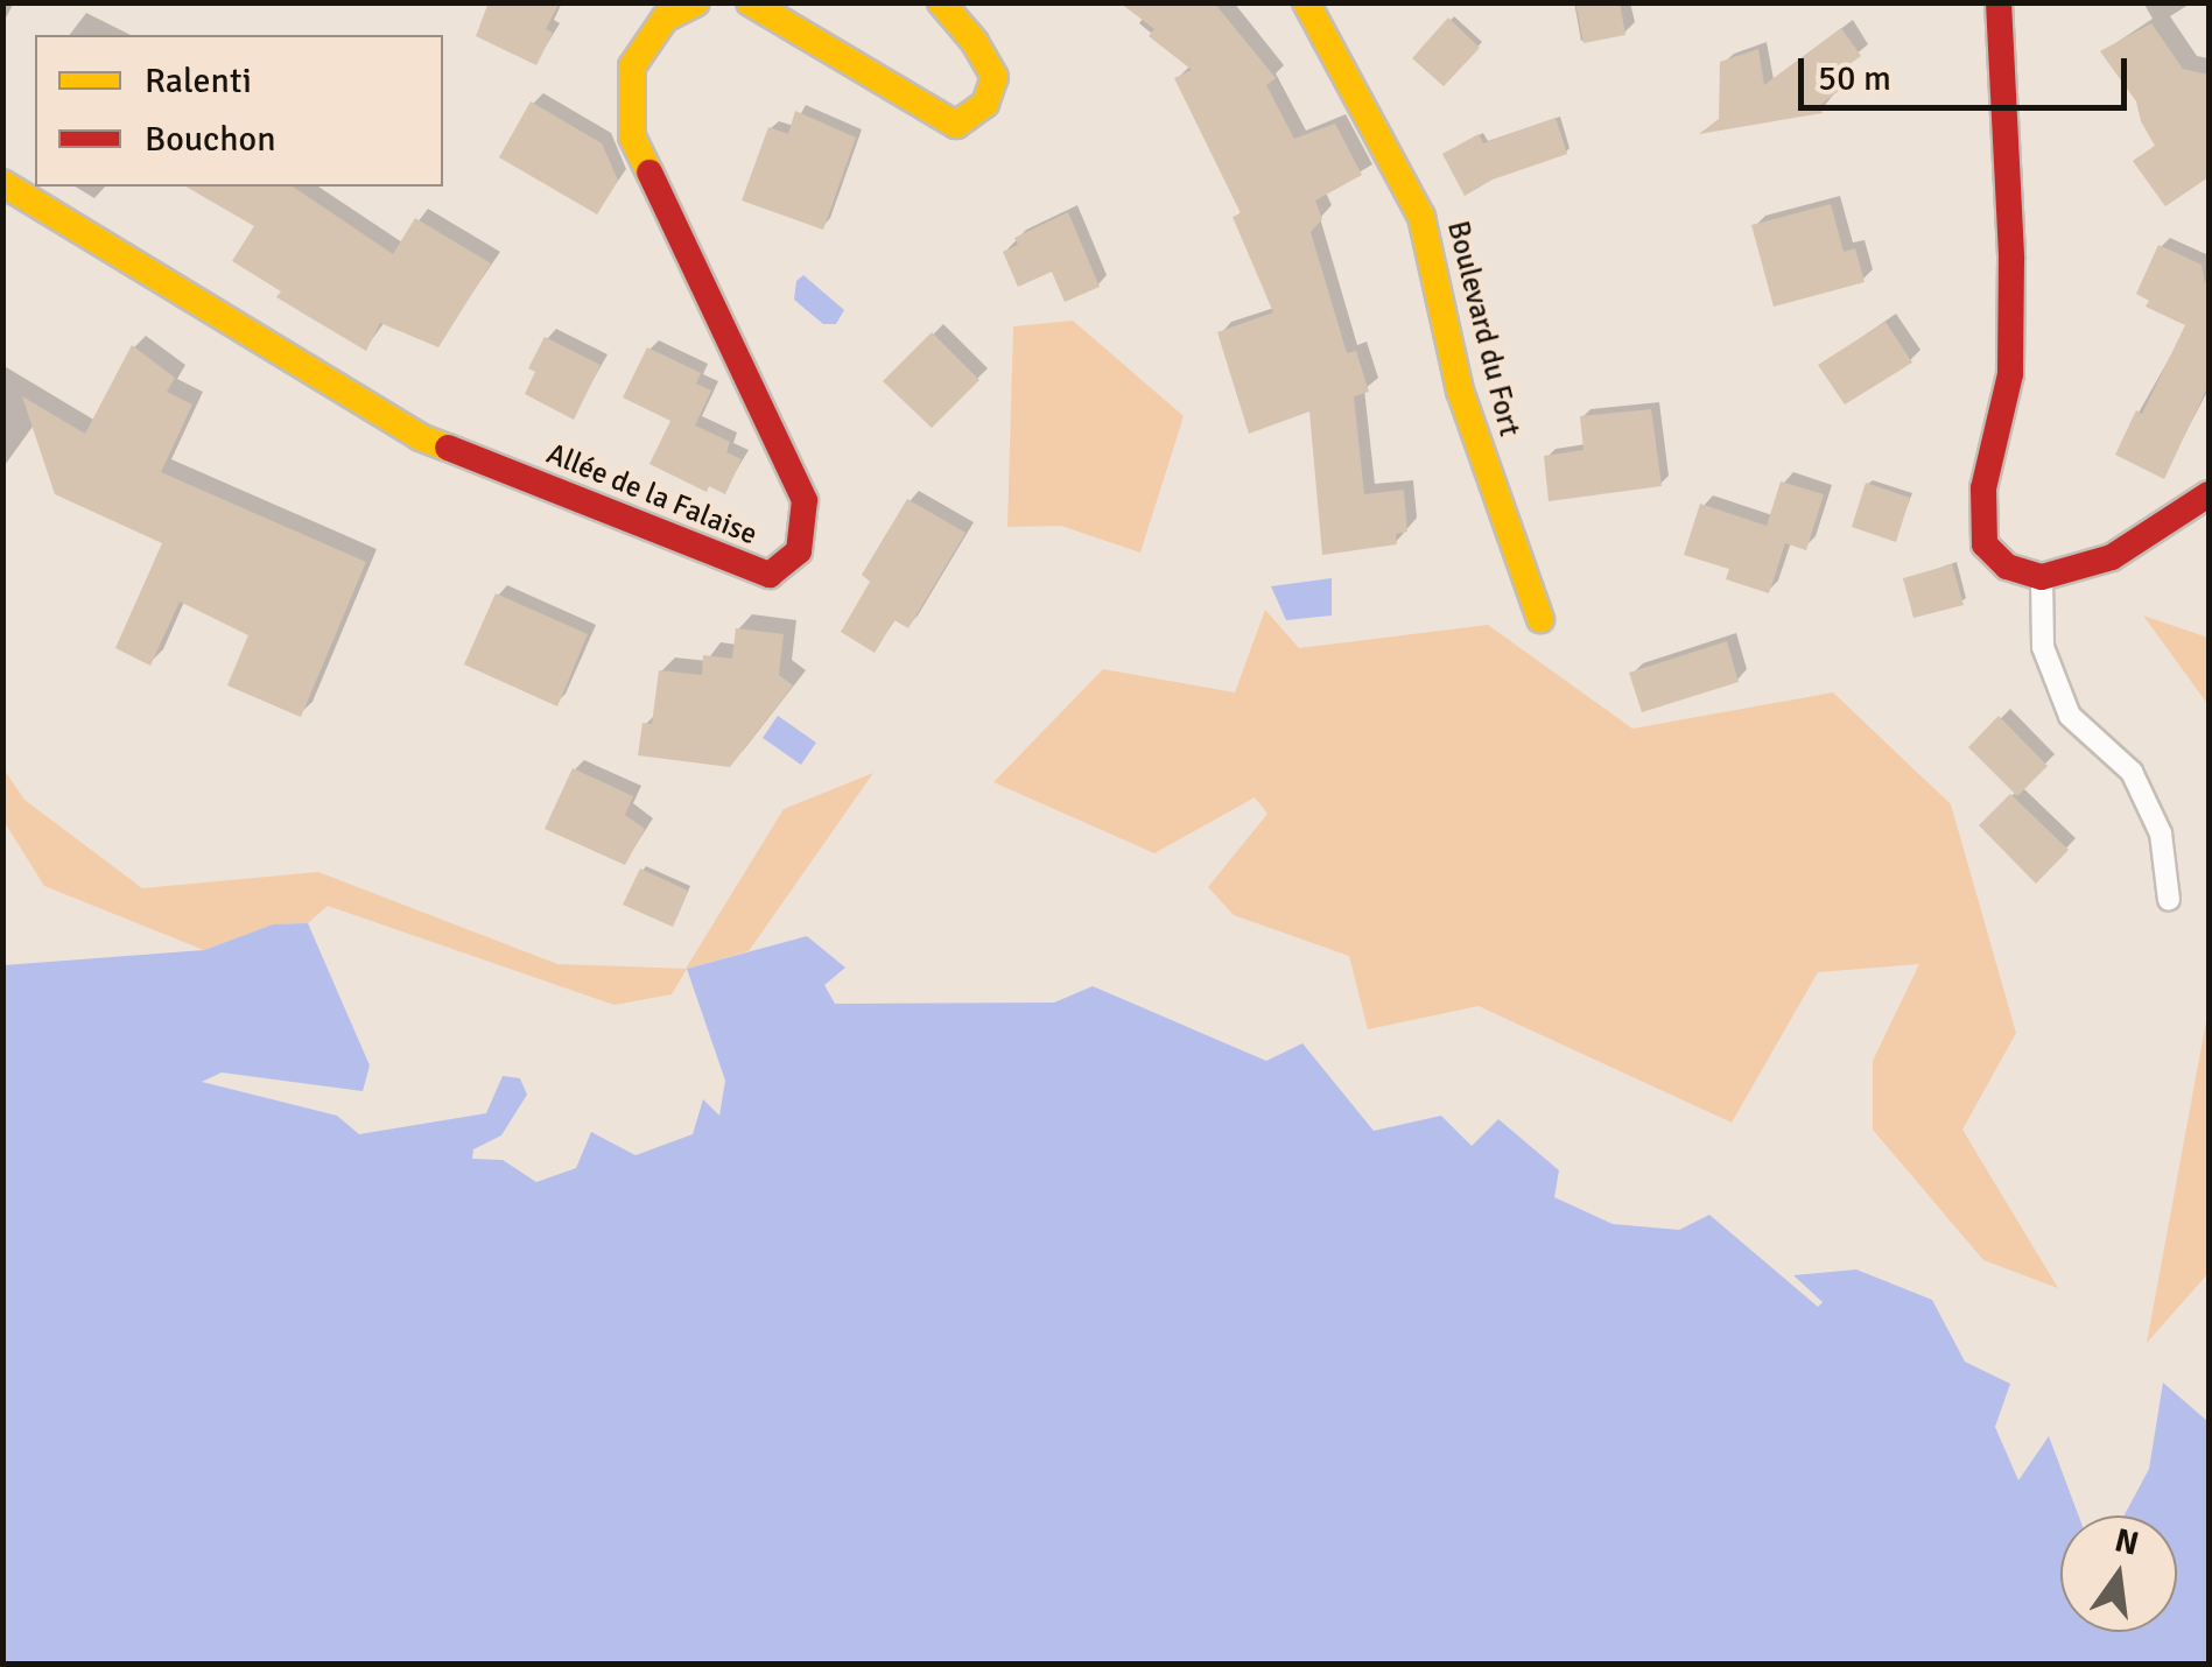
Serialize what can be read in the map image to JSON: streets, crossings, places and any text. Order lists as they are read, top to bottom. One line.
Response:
{"streets":{"street":["Boulevard du Fort","Allée de la Falaise"]},"legend":["Ralenti","Bouchon"],"scale_bar":"50 m","north":"top"}
